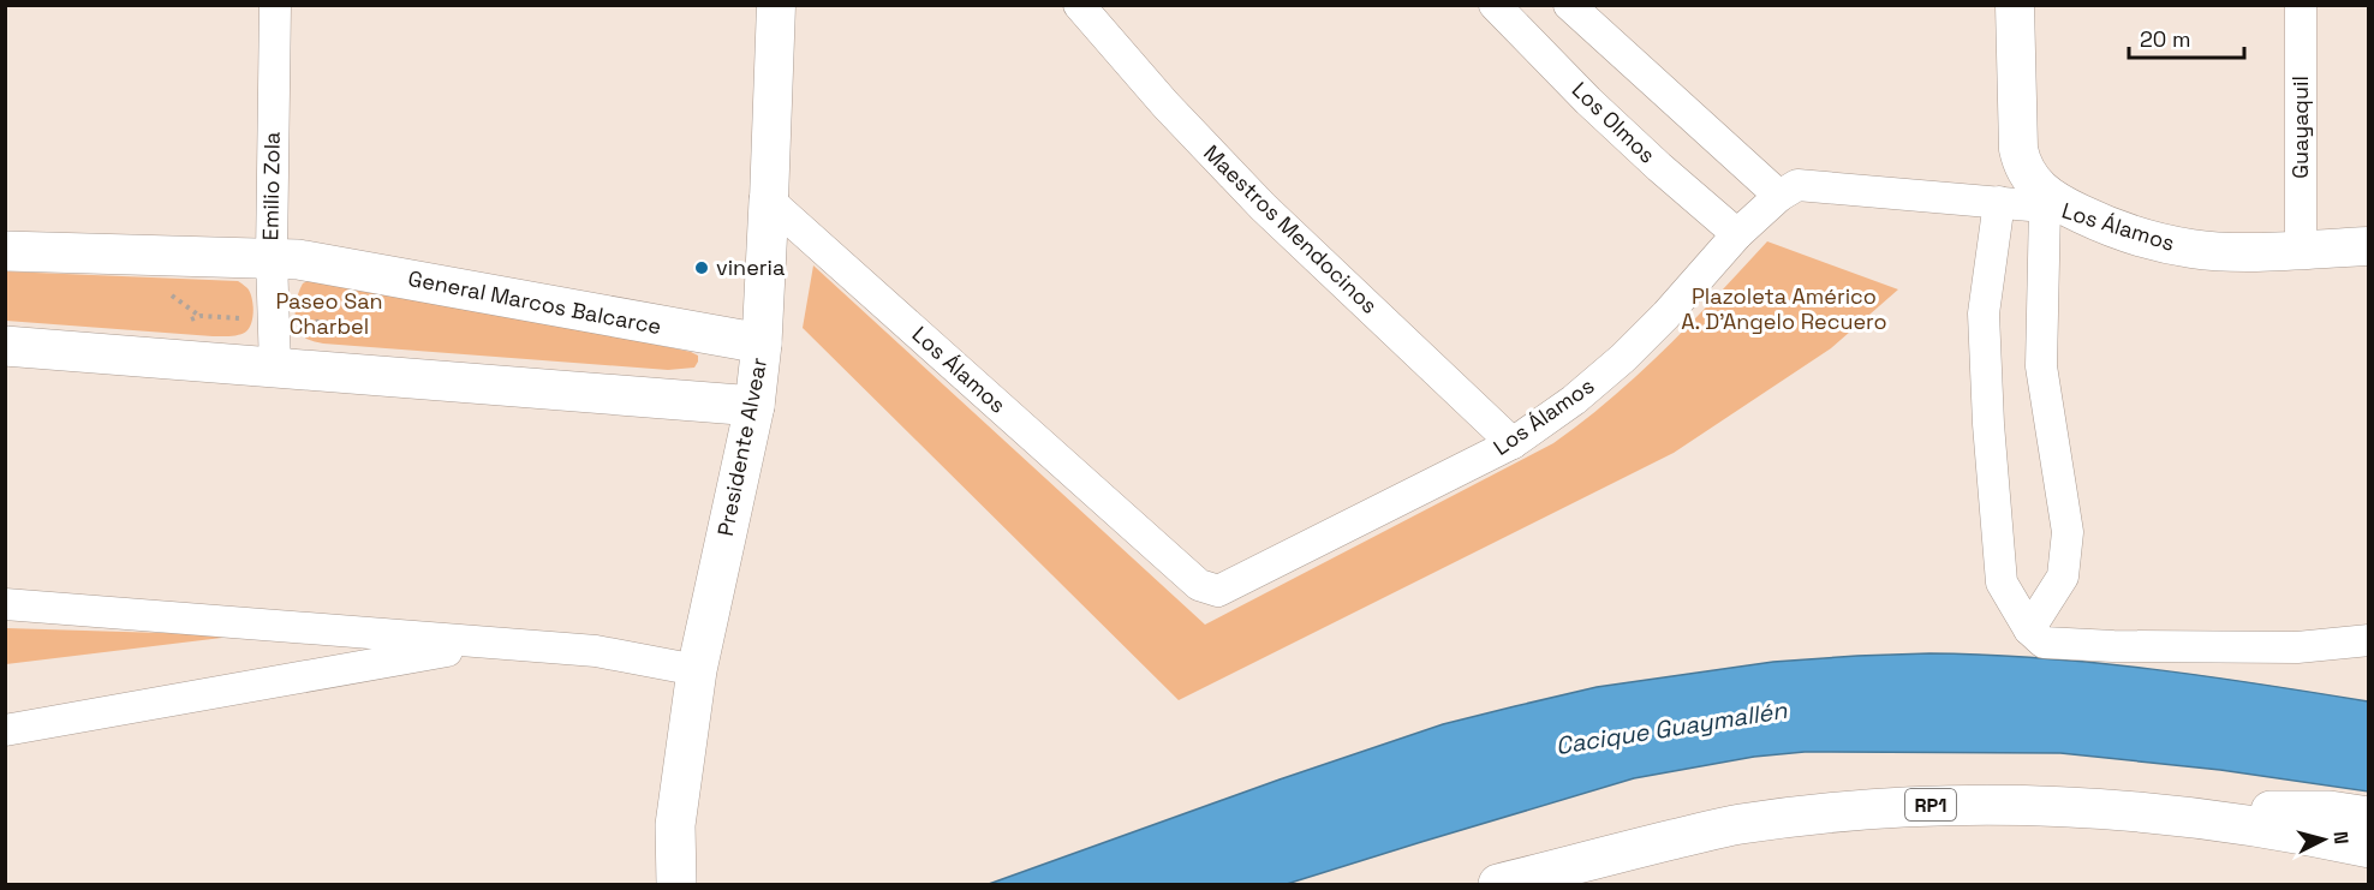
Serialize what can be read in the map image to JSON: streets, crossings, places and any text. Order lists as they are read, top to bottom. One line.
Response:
{"streets":{"main road":["General Marcos Balcarce","Presidente Alvear","RP1"],"street":["Los Olmos","Guayaquil","Emilio Zola","Los Álamos","Maestros Mendocinos"]},"crossings":[["Los Olmos","Los Álamos"],["Guayaquil","Los Álamos"],["Emilio Zola","General Marcos Balcarce"],["Los Álamos","Maestros Mendocinos"],["Los Álamos","Presidente Alvear"],["General Marcos Balcarce","Presidente Alvear"]],"water":["Cacique Guaymallén"],"parks":["Plazoleta Américo A. D'Angelo Recuero","Paseo San Charbel"],"places":["vineria"],"scale_bar":"20 m","north":"right"}
